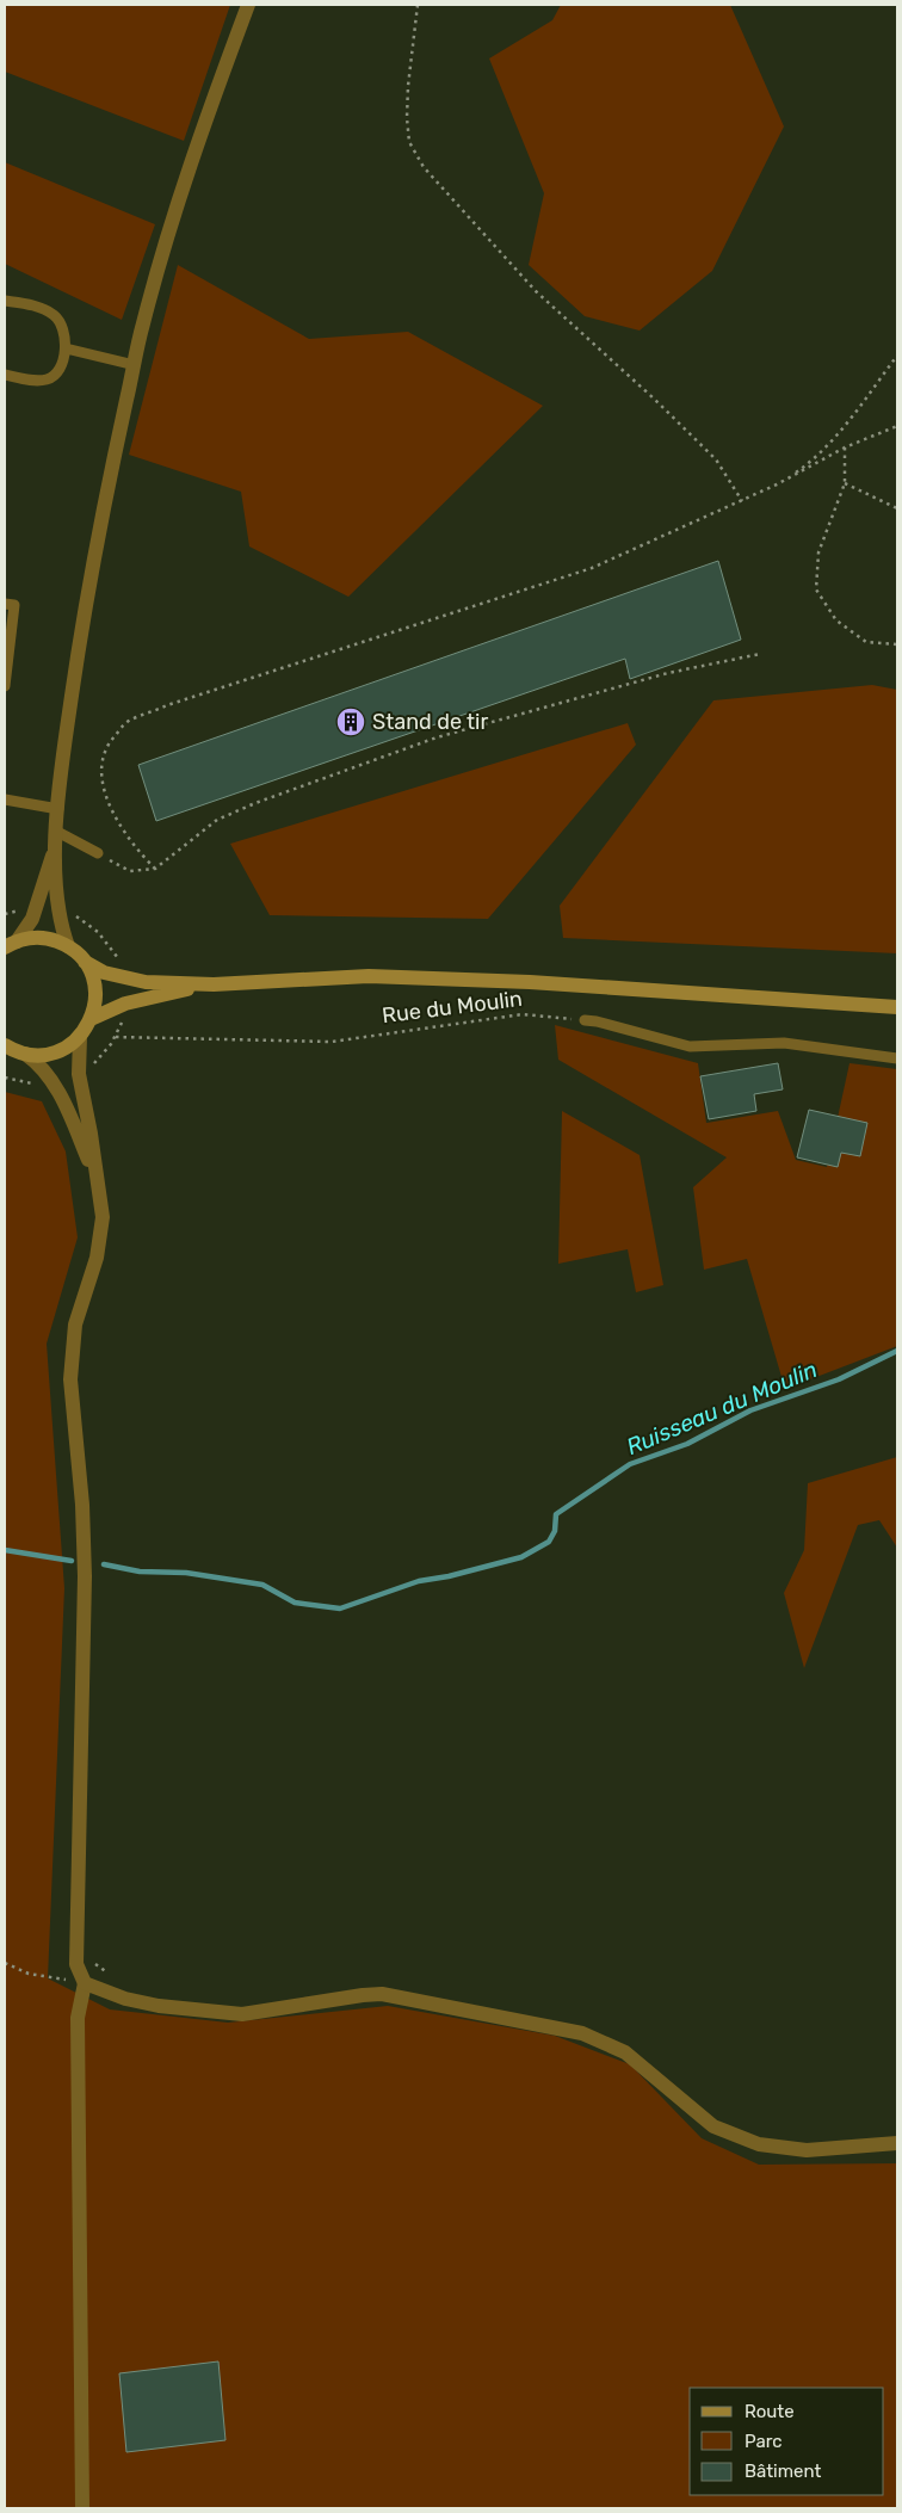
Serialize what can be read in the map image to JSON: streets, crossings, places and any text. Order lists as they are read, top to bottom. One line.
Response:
{"streets":{"path":["Rue du Moulin"]},"water":["Ruisseau du Moulin"],"places":{"building":["Stand de tir"]},"legend":["Route","Parc","Bâtiment"]}
